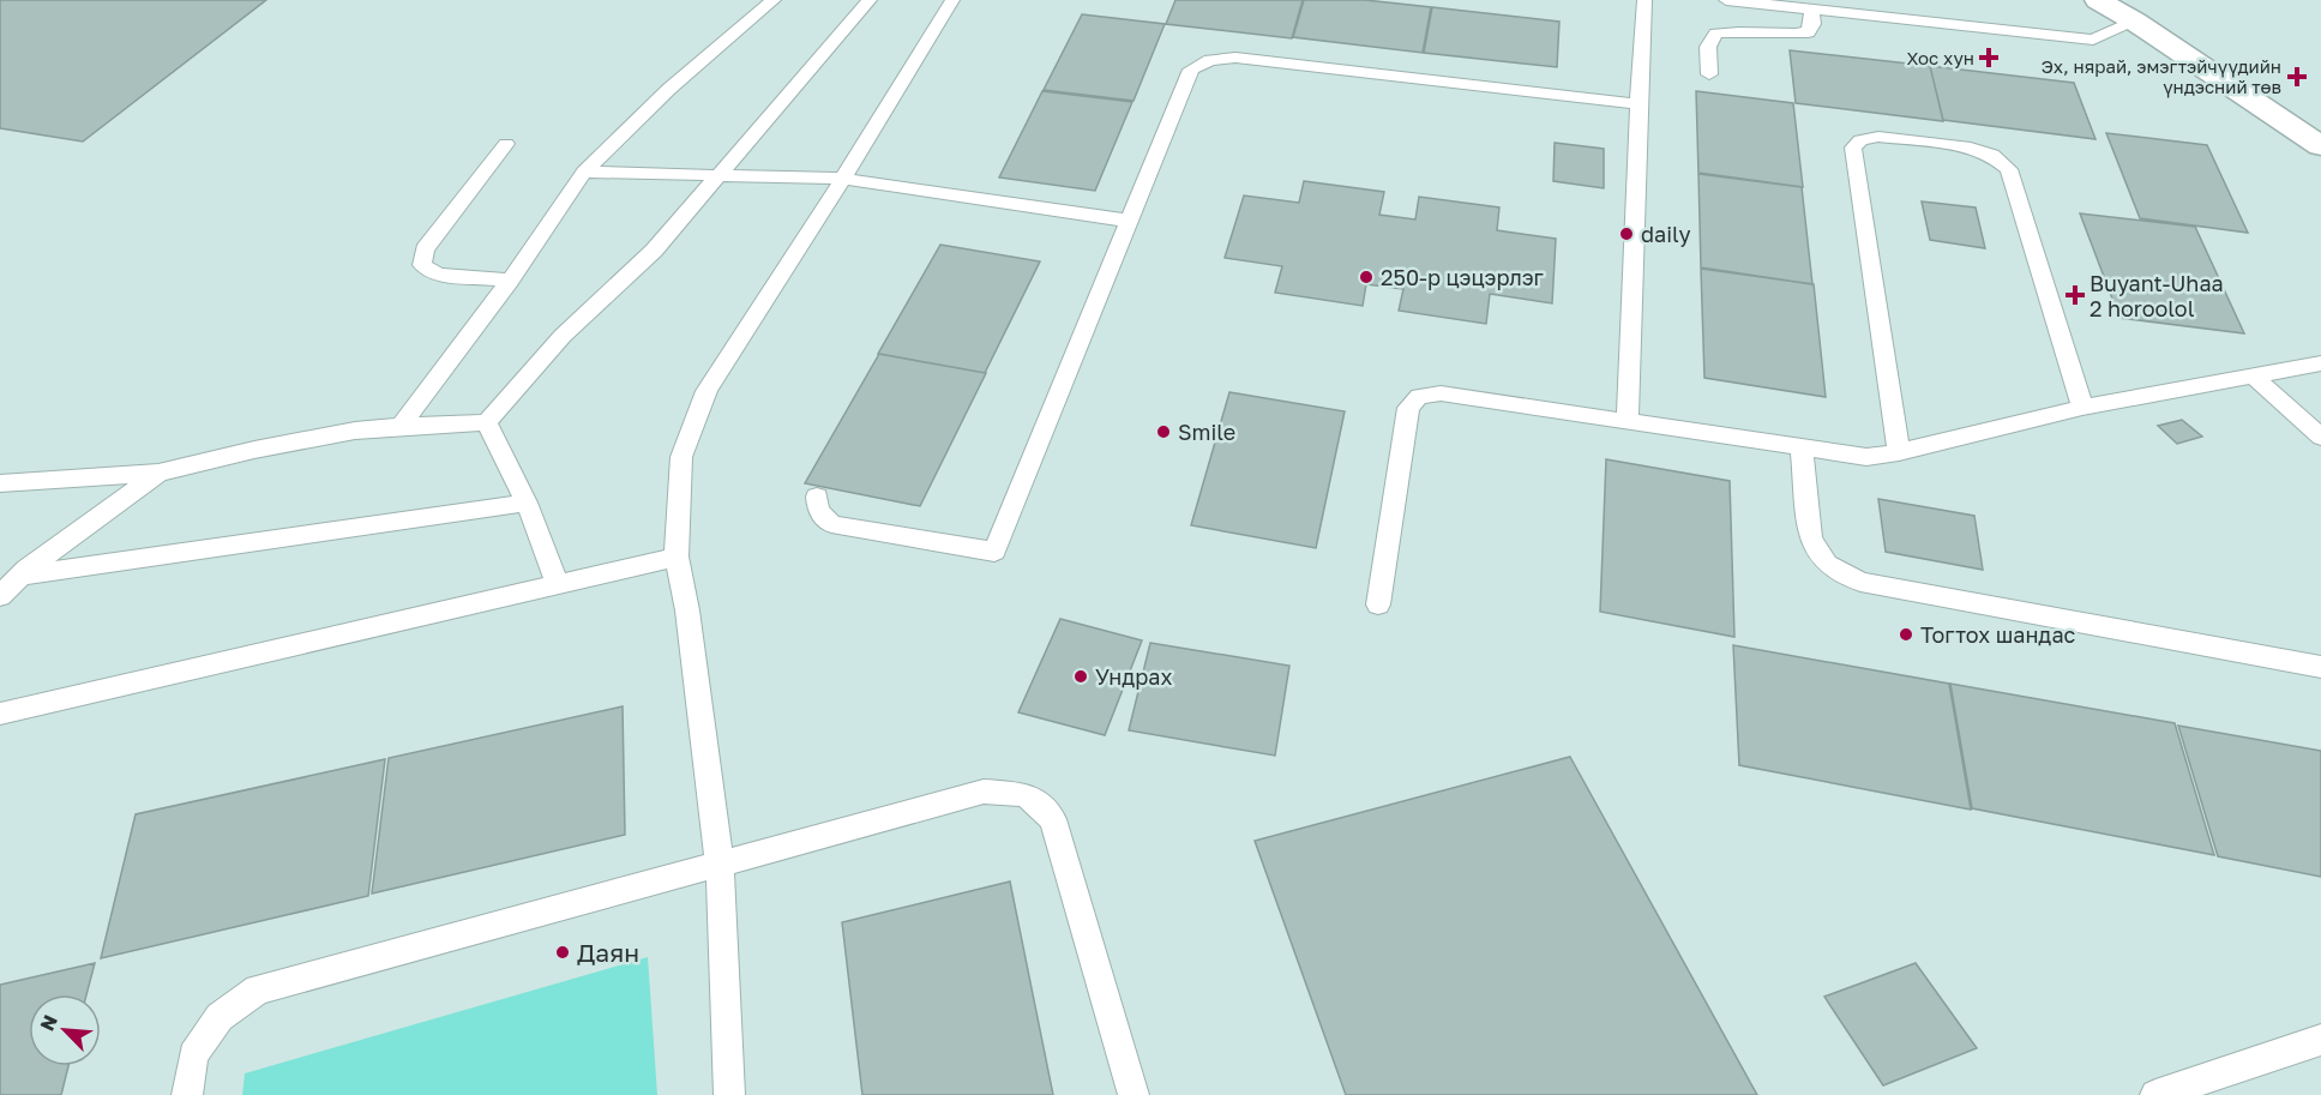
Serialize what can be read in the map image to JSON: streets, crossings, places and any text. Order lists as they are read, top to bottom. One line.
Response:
{"places":{"health":["Хос хун","Эх, нярай, эмэгтэйчүүдийн үндэсний төв","Buyant-Uhaa 2 horoolol"],"other":["daily","250-р цэцэрлэг","Smile","Тогтох шандас","Ундрах","Даян"]},"north":"top left"}
